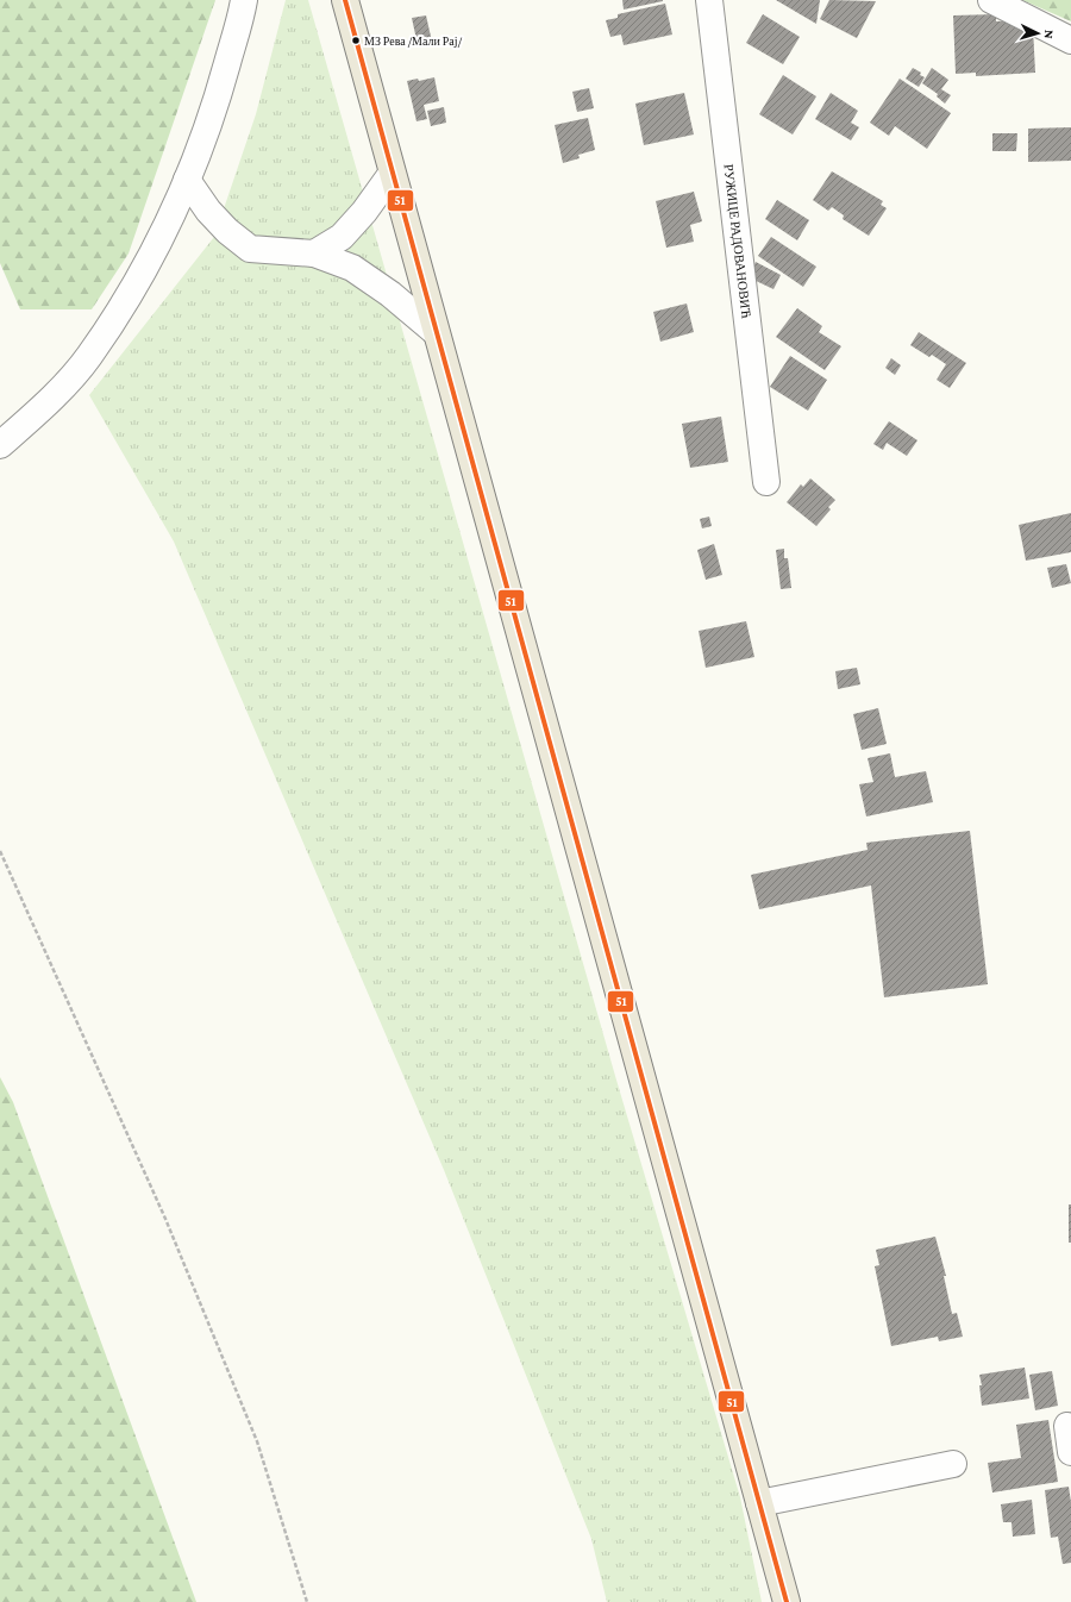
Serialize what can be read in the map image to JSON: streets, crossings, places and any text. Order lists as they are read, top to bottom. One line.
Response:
{"streets":{"street":["РУЖИЦЕ РАДОВАНОВИЋ"]},"places":["МЗ Рева /Мали Рај/"],"lines":["transit line 51"],"north":"right"}
